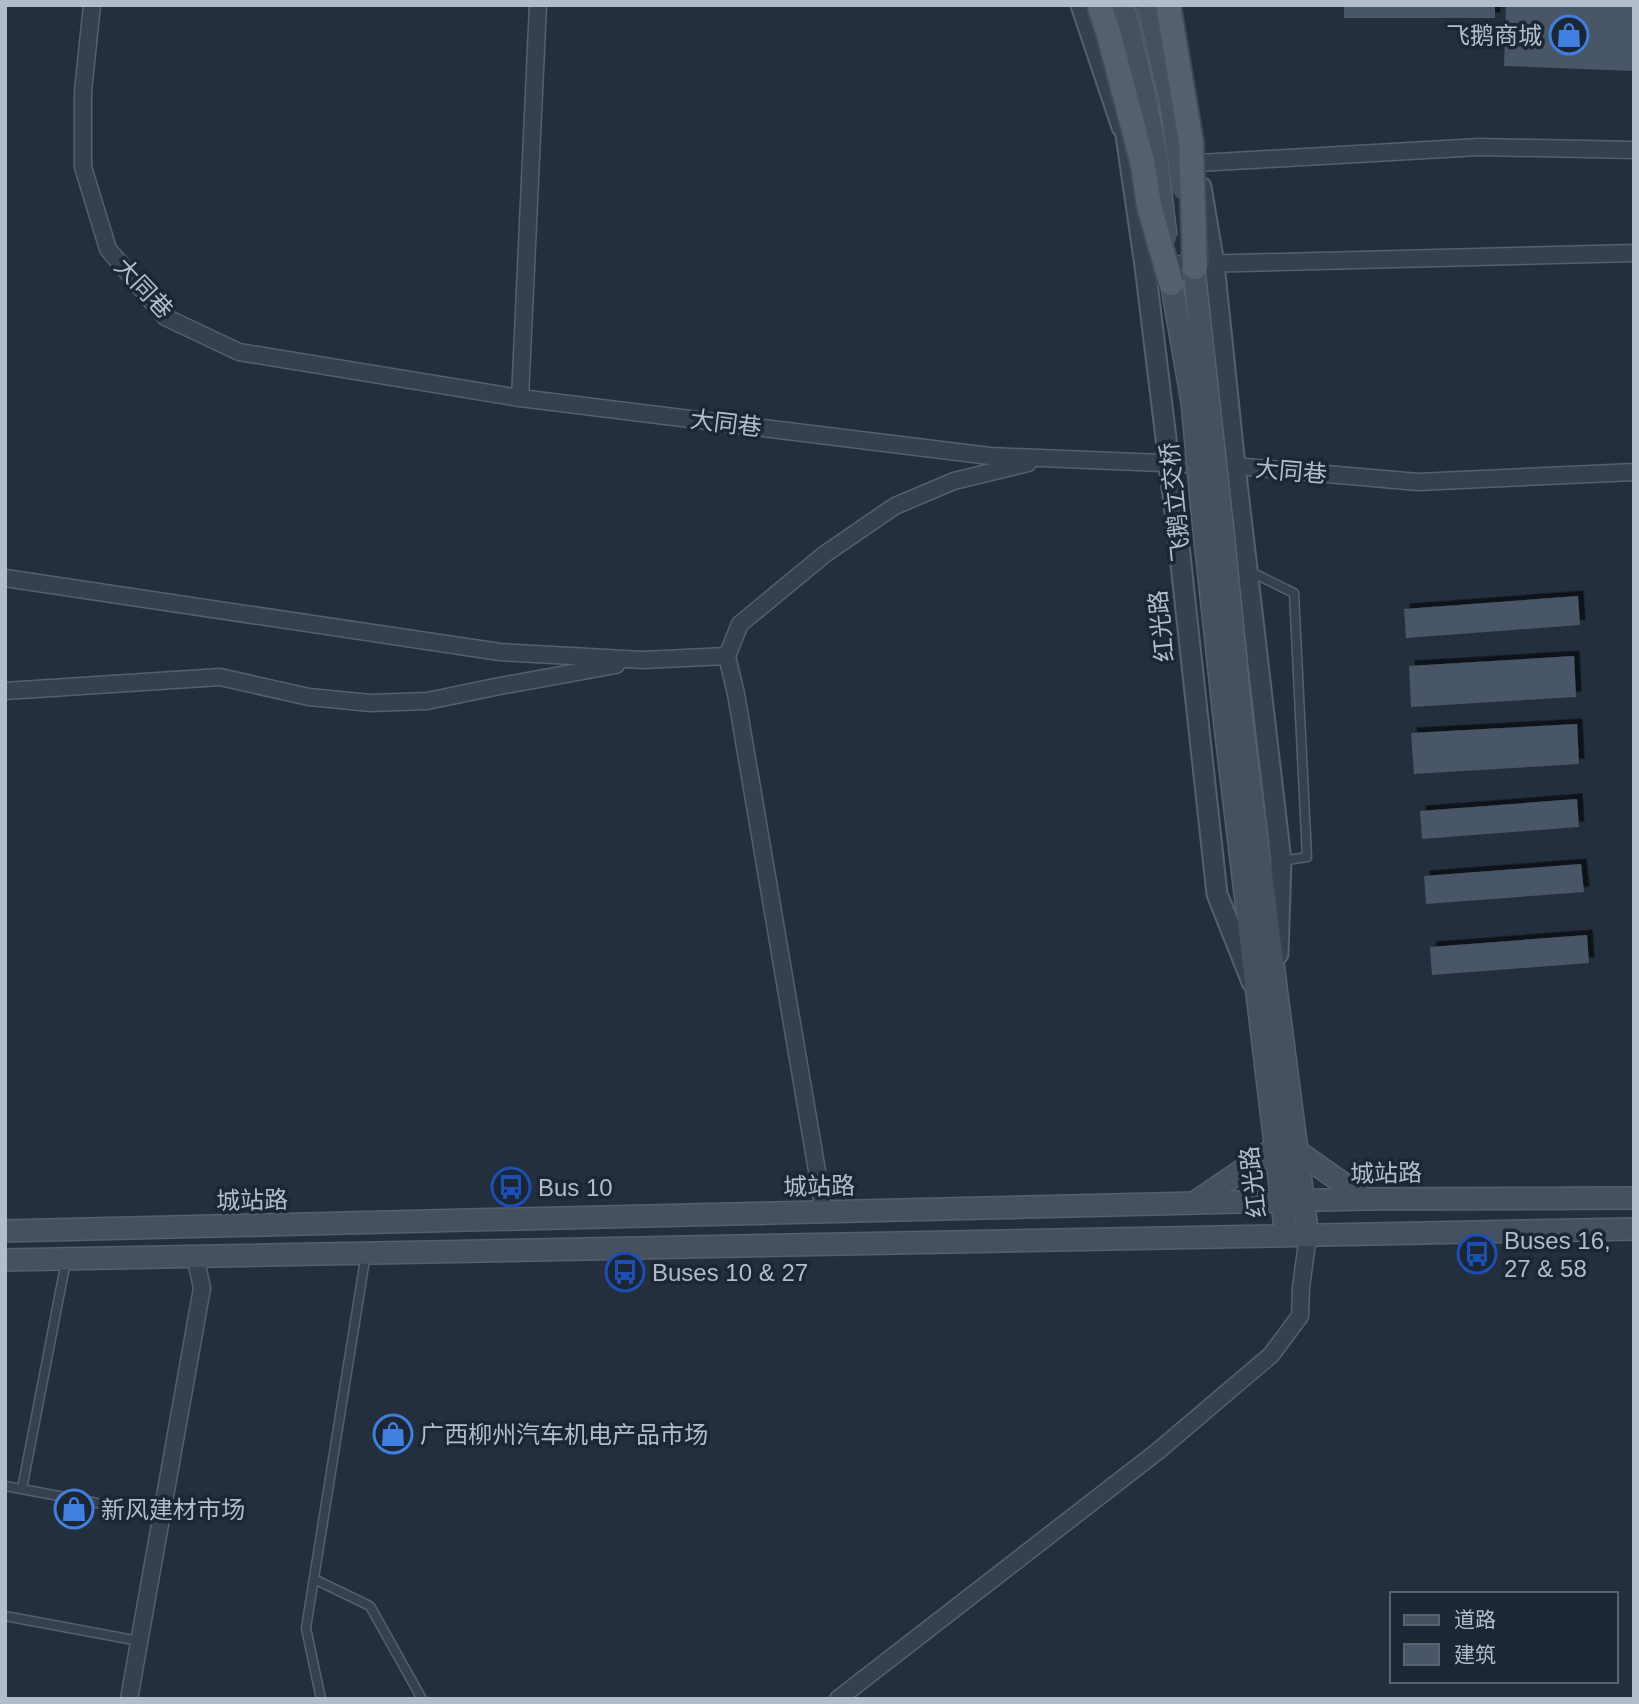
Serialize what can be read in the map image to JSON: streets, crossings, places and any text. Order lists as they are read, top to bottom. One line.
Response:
{"streets":{"main road":["飞鹅立交桥","红光路","城站路"],"street":["大同巷"]},"crossings":[["大同巷","红光路"],["飞鹅立交桥","红光路"],["红光路","城站路"]],"places":{"shop":["飞鹅商城","广西柳州汽车机电产品市场","新风建材市场"],"bus stop":["Bus 10","Buses 16, 27 & 58","Buses 10 & 27"]},"legend":["道路","建筑"]}
